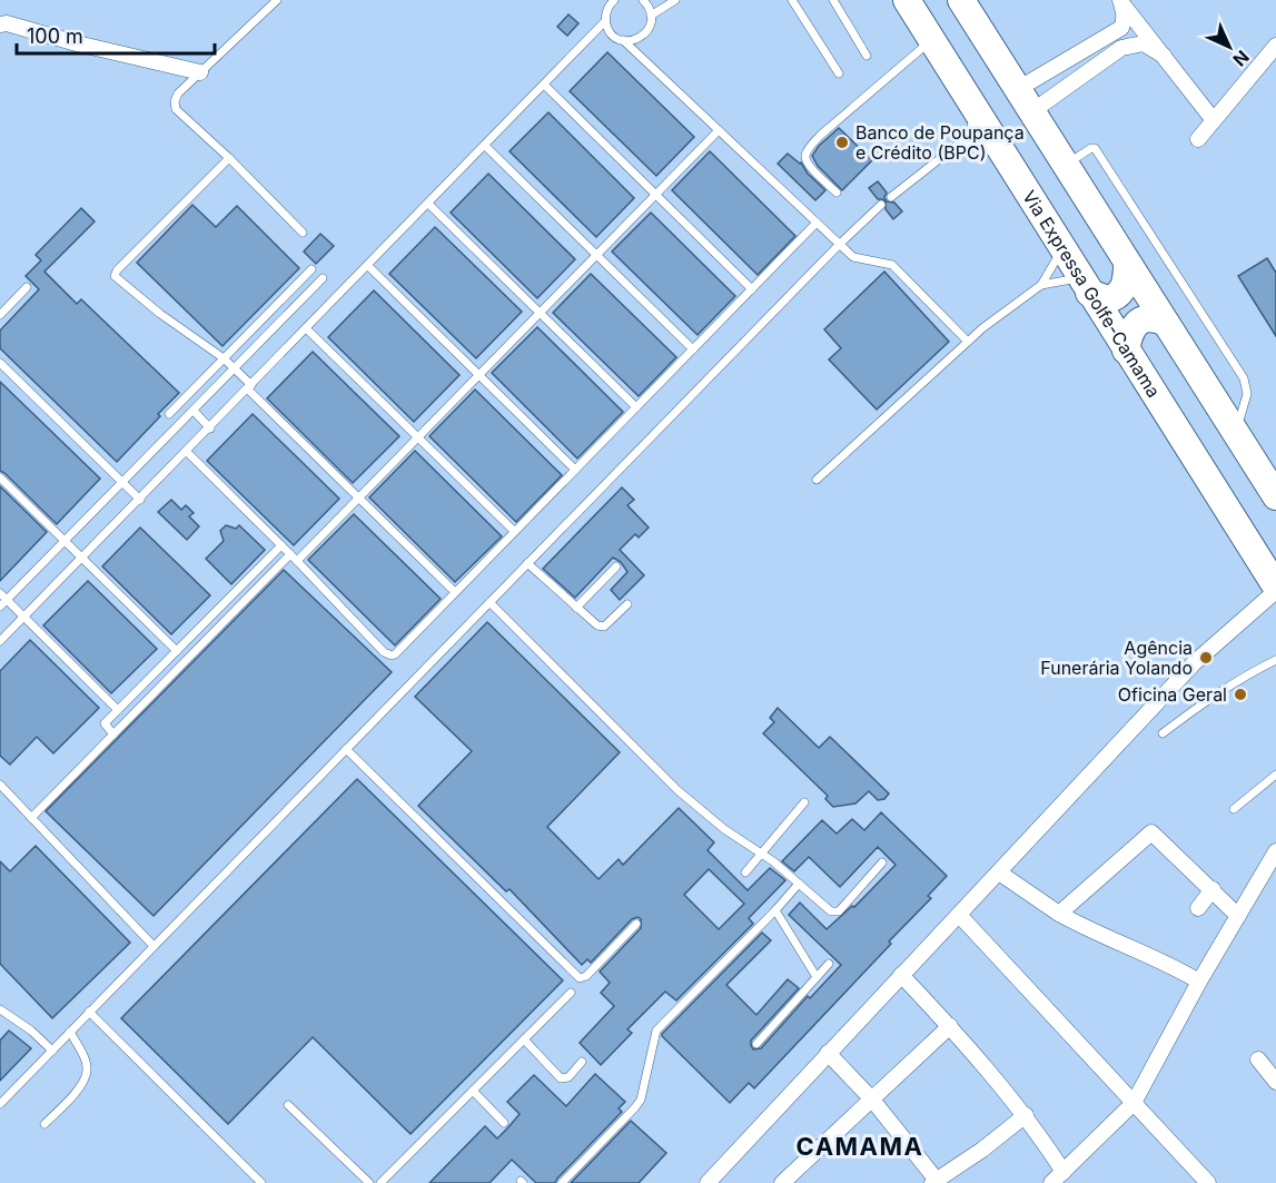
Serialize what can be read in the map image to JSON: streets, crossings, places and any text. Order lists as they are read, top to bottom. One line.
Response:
{"streets":{"highway":["Via Expressa Golfe-Camama"]},"districts":["CAMAMA"],"places":["Banco de Poupança e Crédito (BPC)","Agência Funerária Yolando","Oficina Geral"],"scale_bar":"100 m","north":"bottom right"}
